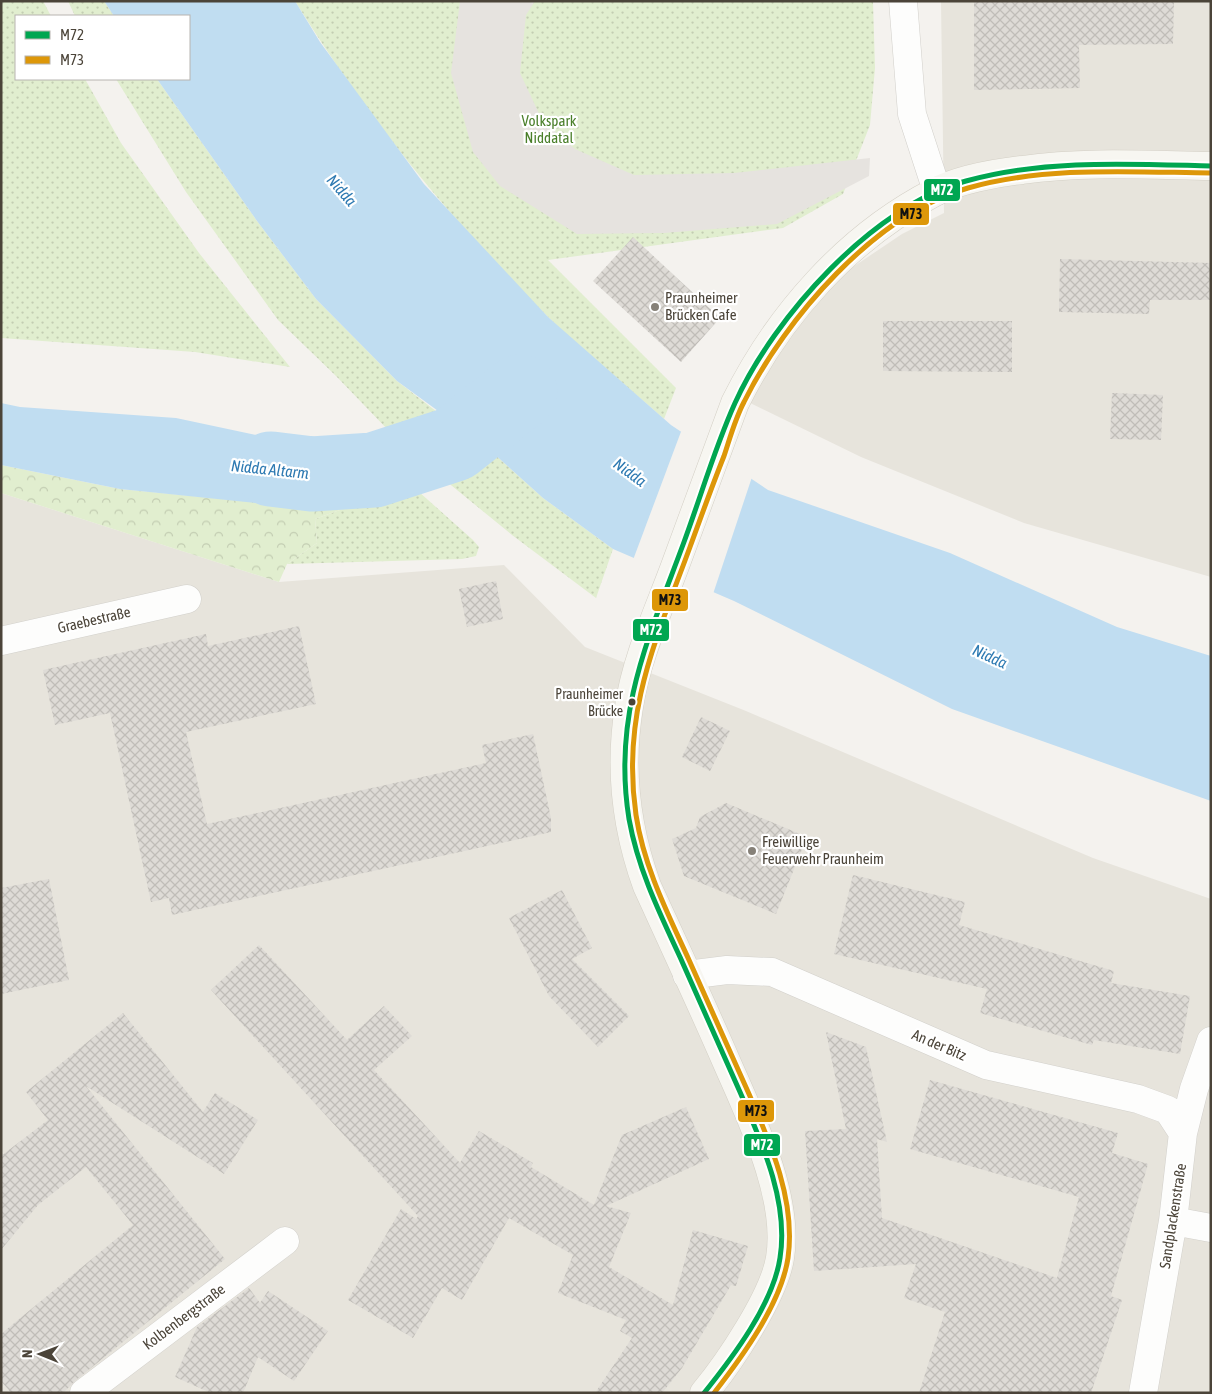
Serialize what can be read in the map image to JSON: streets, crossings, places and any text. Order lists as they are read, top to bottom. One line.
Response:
{"streets":{"street":["Graebestraße","An der Bitz","Sandplackenstraße","Kolbenbergstraße"]},"crossings":[["An der Bitz","Sandplackenstraße"]],"water":["Nidda","Nidda Altarm"],"parks":["Volkspark Niddatal"],"places":["Praunheimer Brücken Cafe","Praunheimer Brücke","Freiwillige Feuerwehr Praunheim"],"lines":["transit line M72","transit line M73"],"legend":["M72","M73"],"north":"left"}
